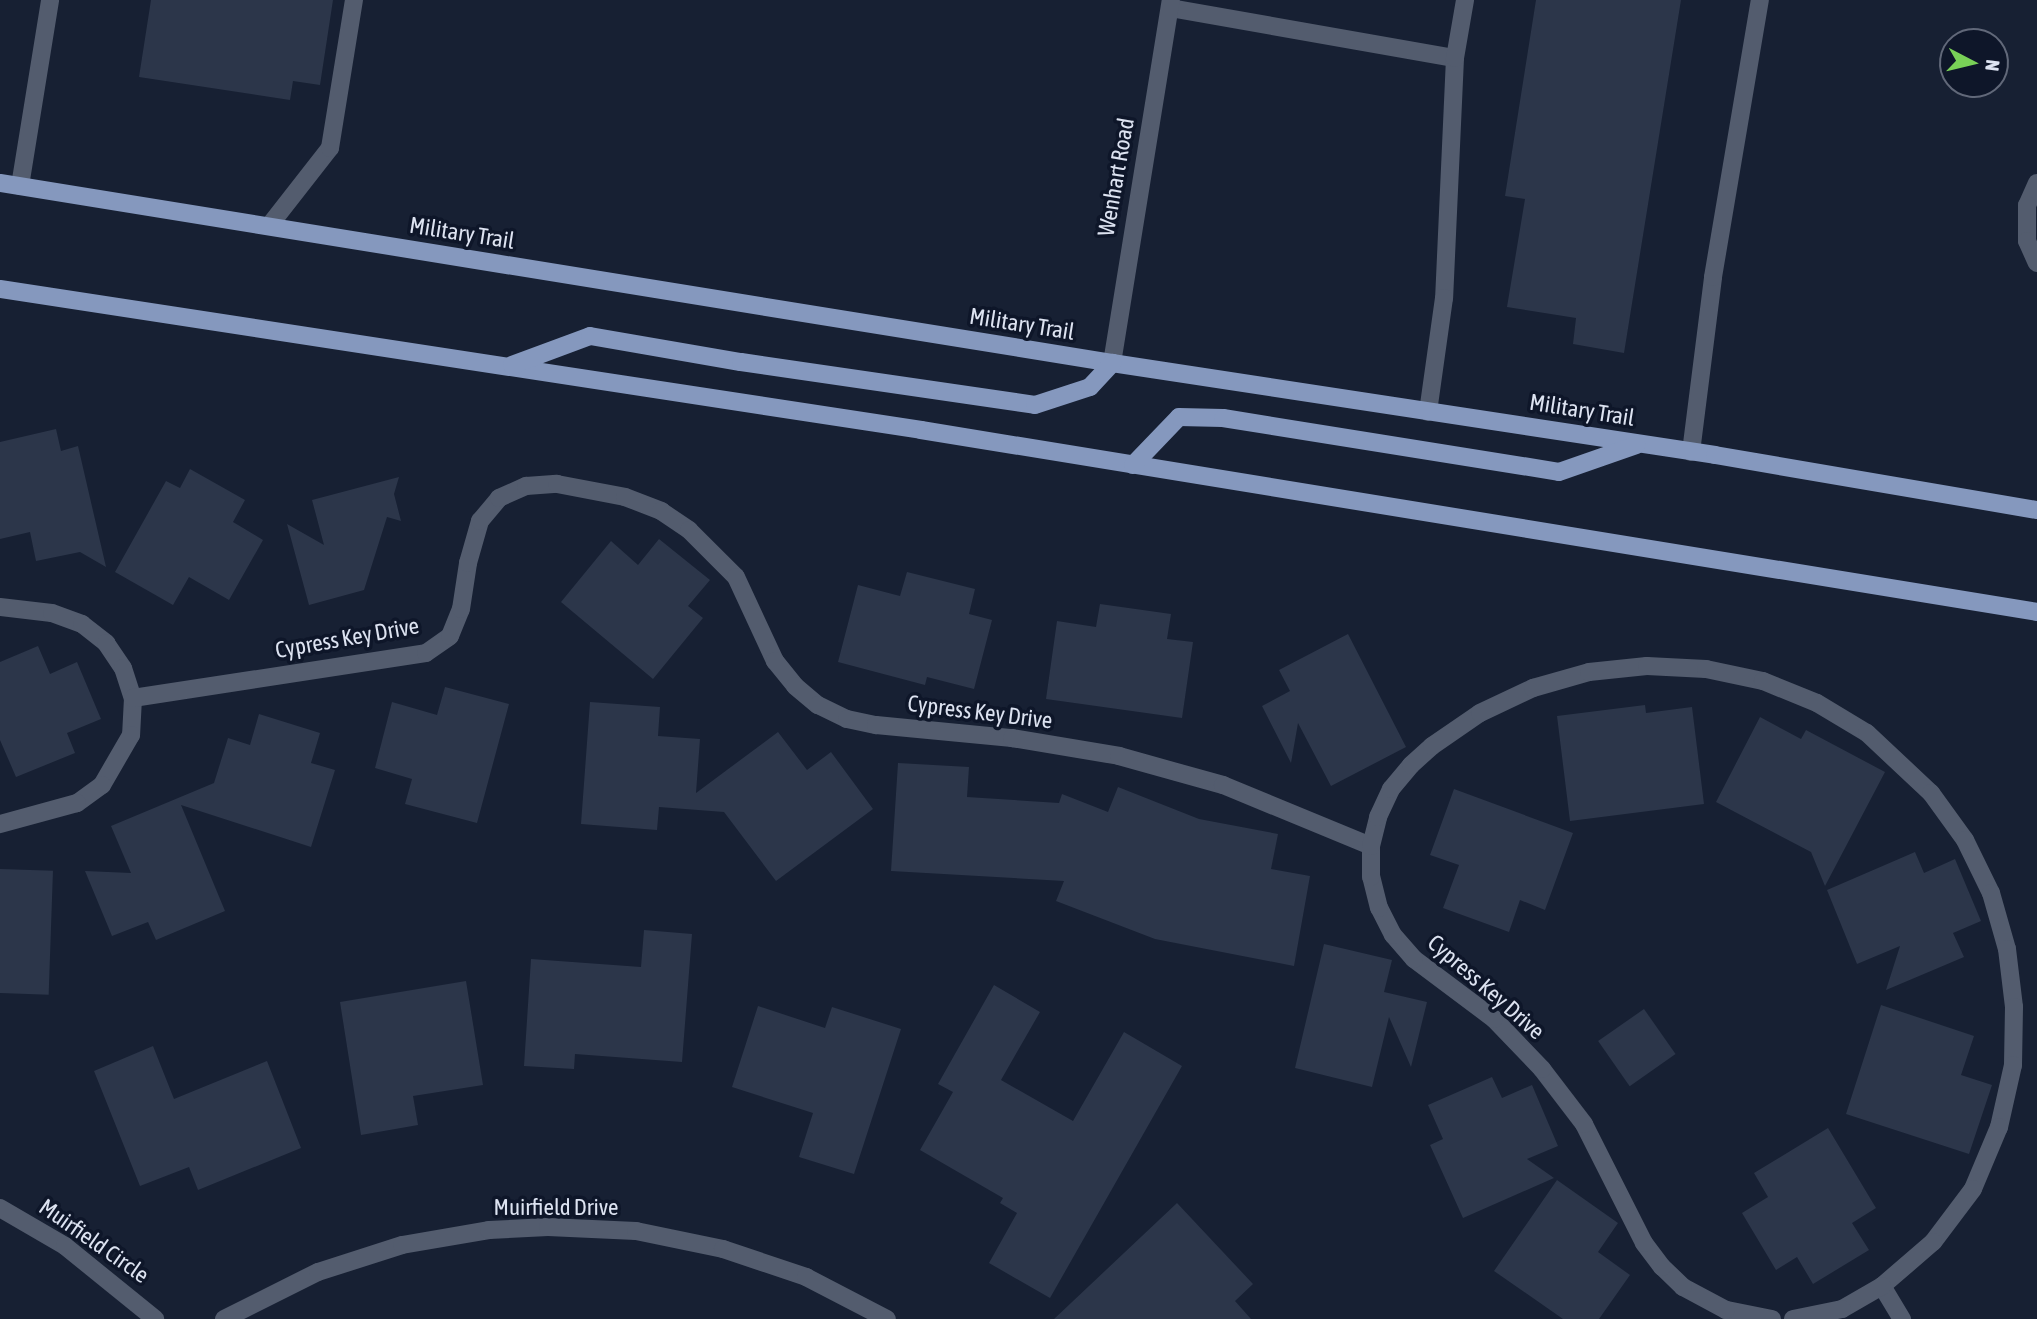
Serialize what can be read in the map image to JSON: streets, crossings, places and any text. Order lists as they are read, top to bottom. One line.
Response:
{"streets":{"main road":["Military Trail"],"street":["Wenhart Road","Cypress Key Drive","Muirfield Drive","Muirfield Circle"]},"crossings":[["Wenhart Road","Military Trail"]],"north":"right"}
